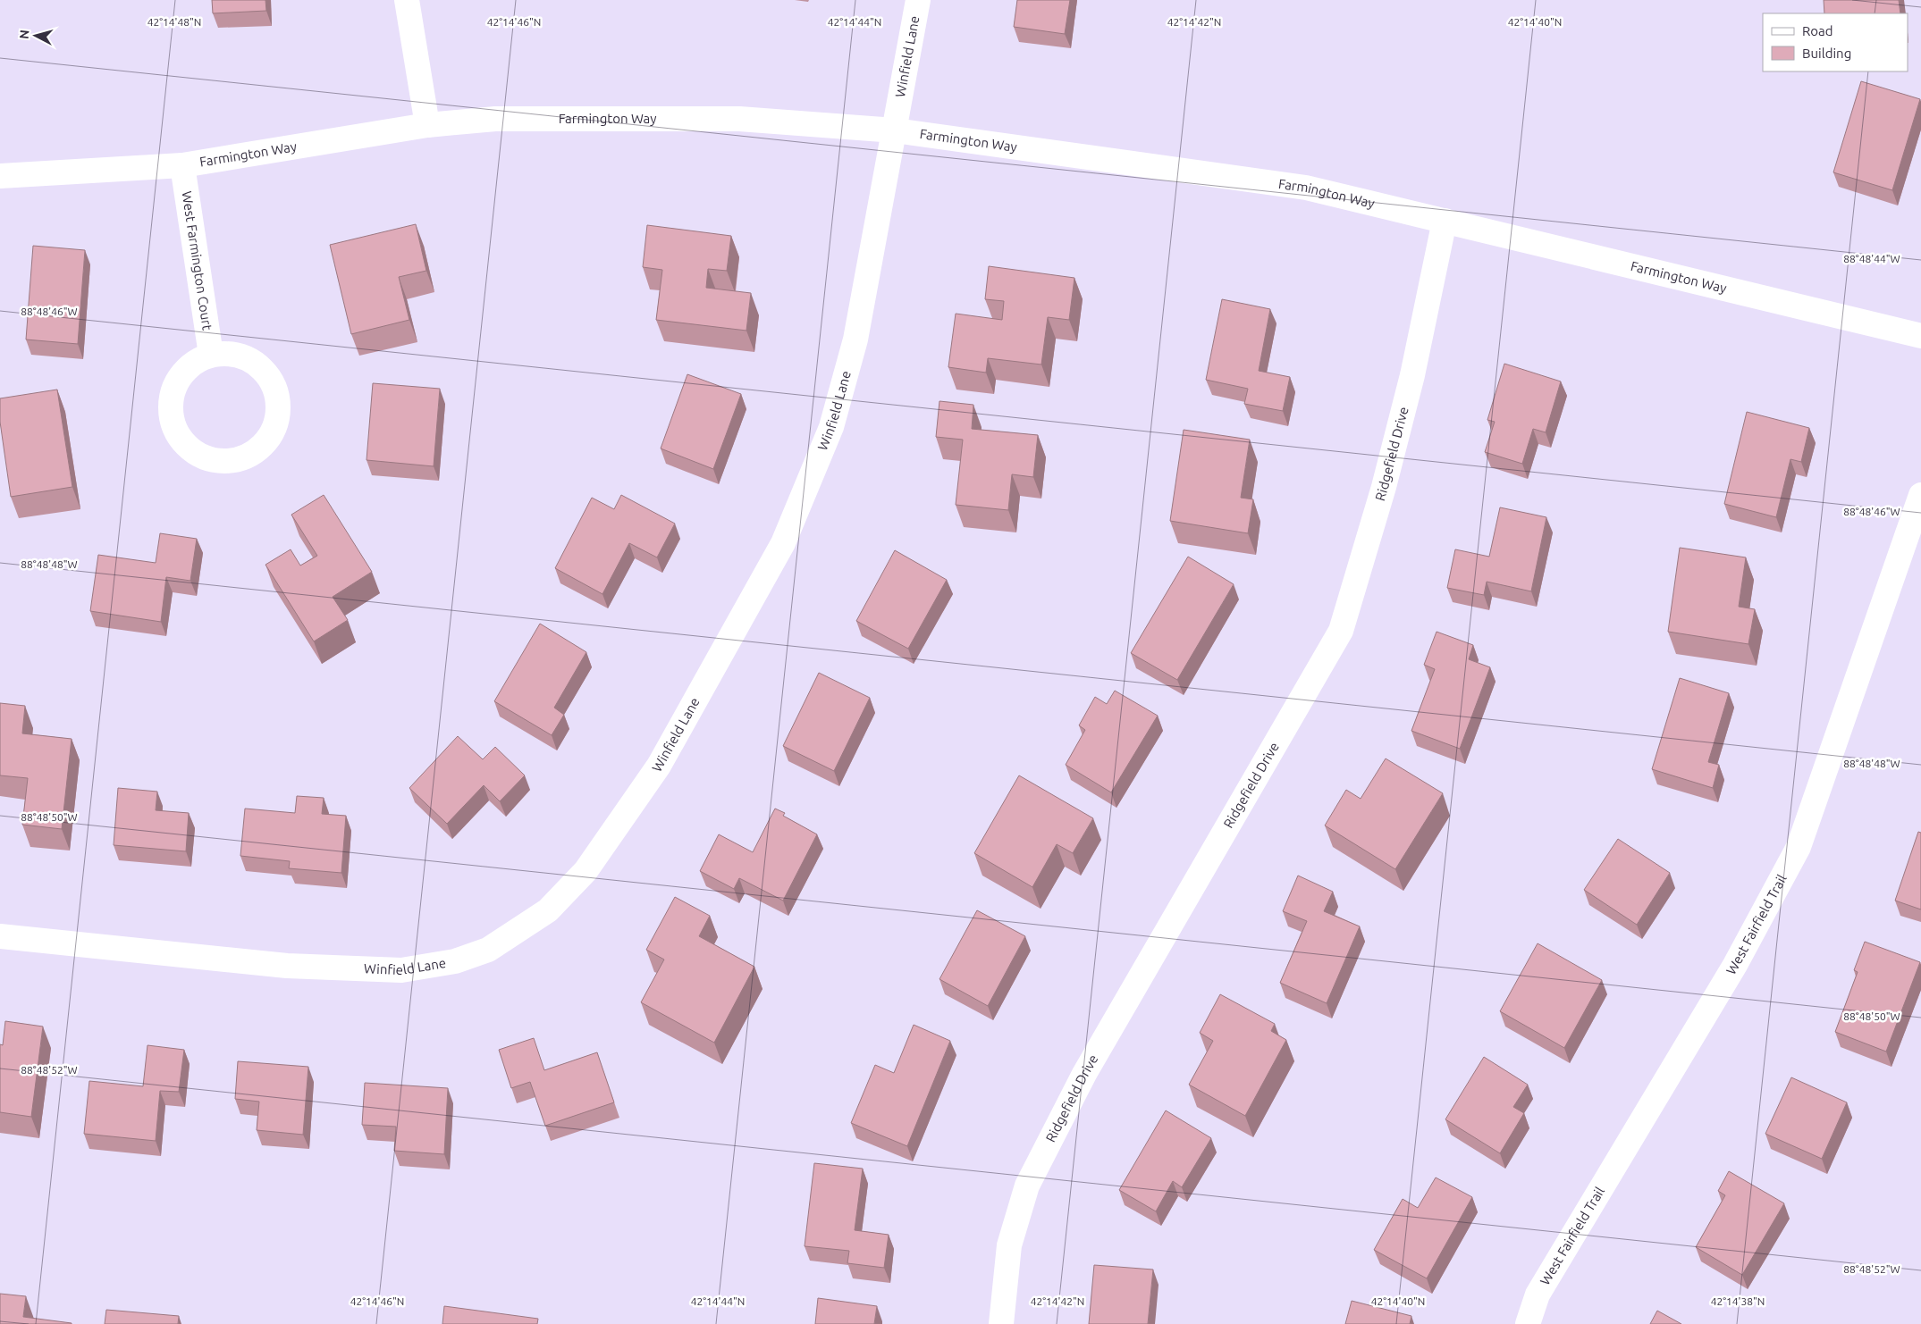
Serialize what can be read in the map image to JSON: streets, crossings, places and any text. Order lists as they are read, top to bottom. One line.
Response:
{"streets":{"street":["Winfield Lane","Farmington Way","West Farmington Court","Ridgefield Drive","West Fairfield Trail"]},"crossings":[["Winfield Lane","Farmington Way"],["Farmington Way","West Farmington Court"],["Farmington Way","Ridgefield Drive"]],"legend":["Road","Building"],"north":"left","coordinates":["42°14'48\"N","42°14'46\"N","42°14'44\"N","42°14'42\"N","42°14'40\"N","88°48'44\"W","88°48'46\"W","88°48'48\"W","88°48'50\"W","88°48'52\"W","42°14'38\"N"]}
